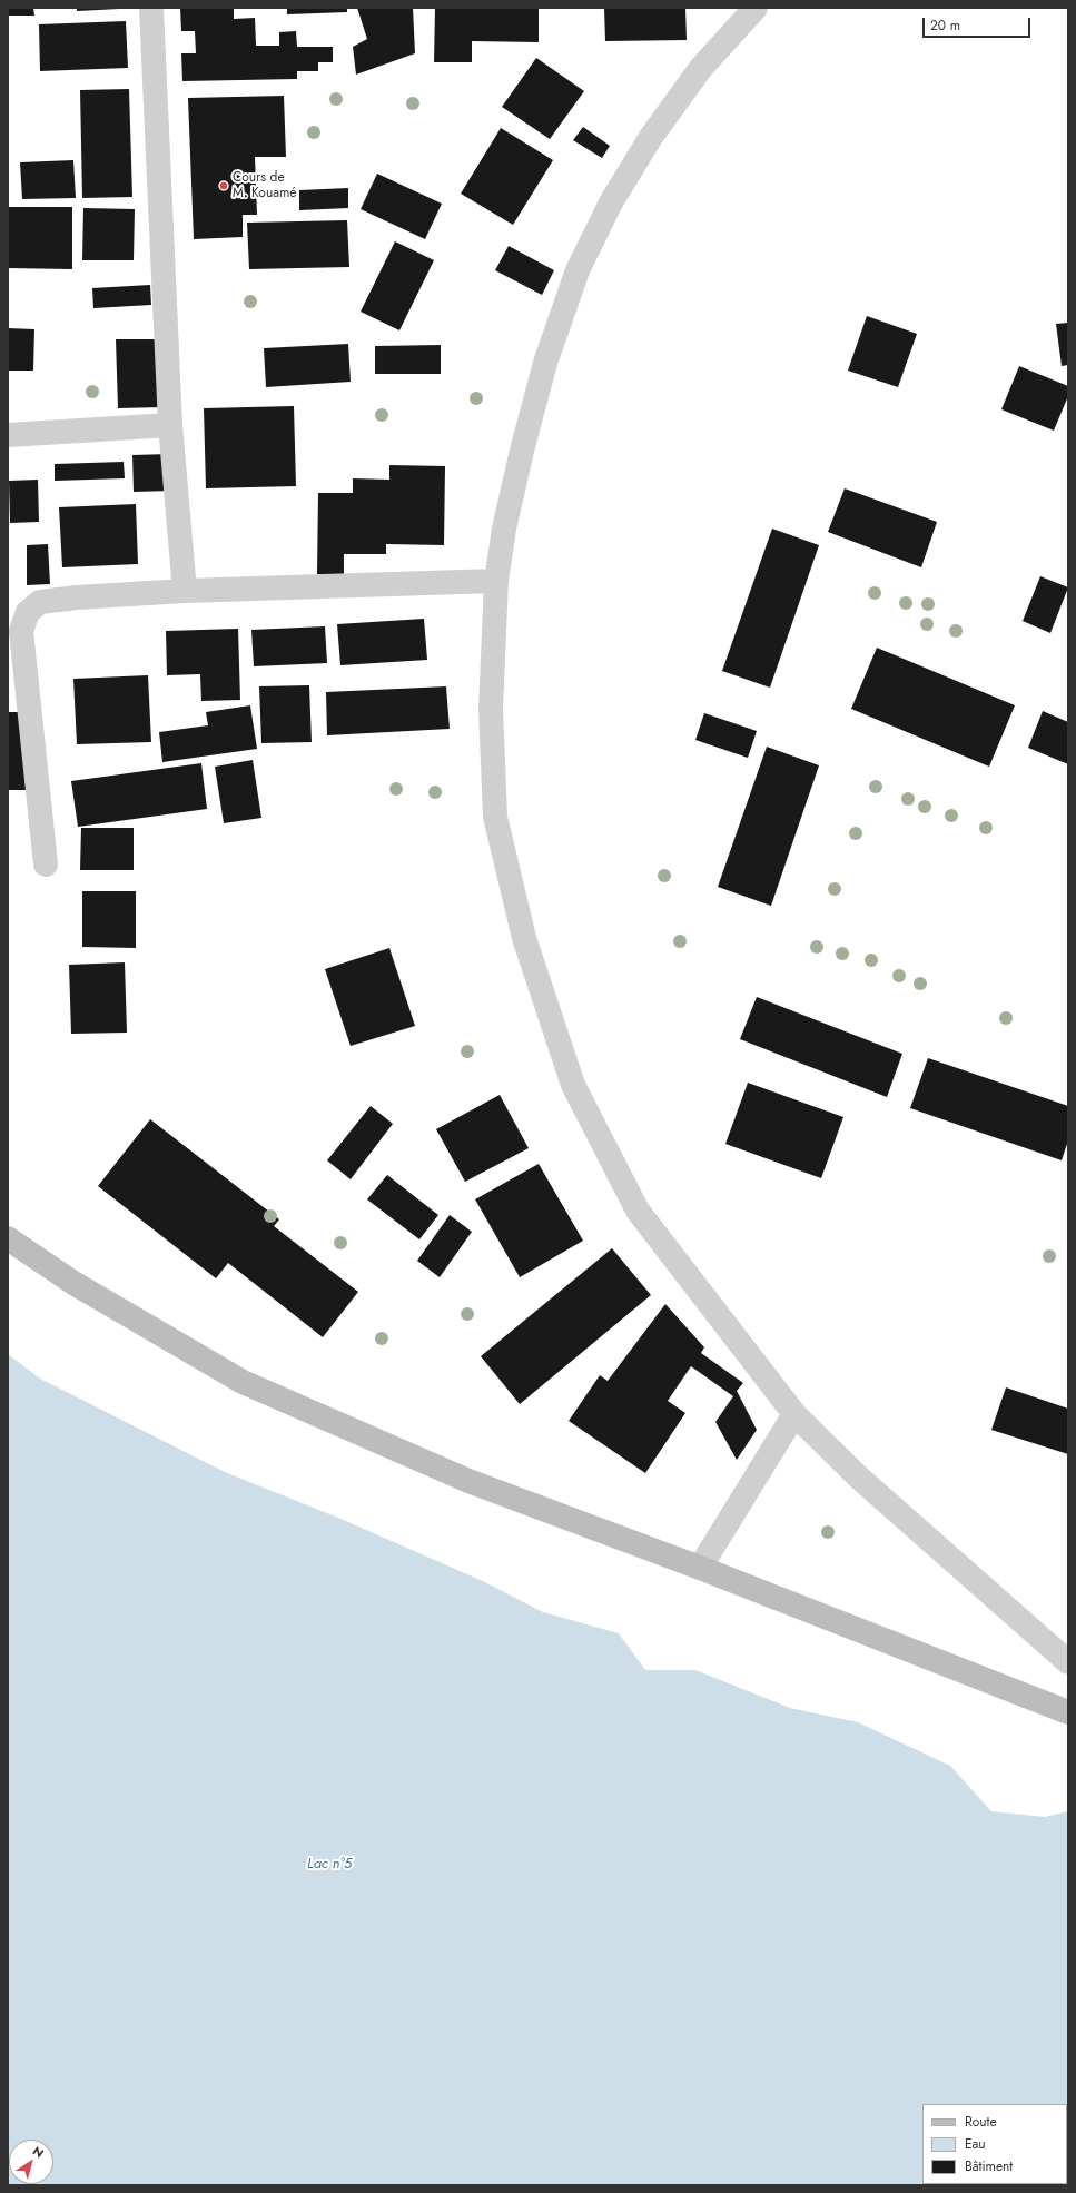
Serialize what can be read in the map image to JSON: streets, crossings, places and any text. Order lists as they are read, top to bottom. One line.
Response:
{"water":["Lac n°5"],"places":["Cours de M. Kouamé"],"legend":["Route","Eau","Bâtiment"],"scale_bar":"20 m","north":"top right"}
